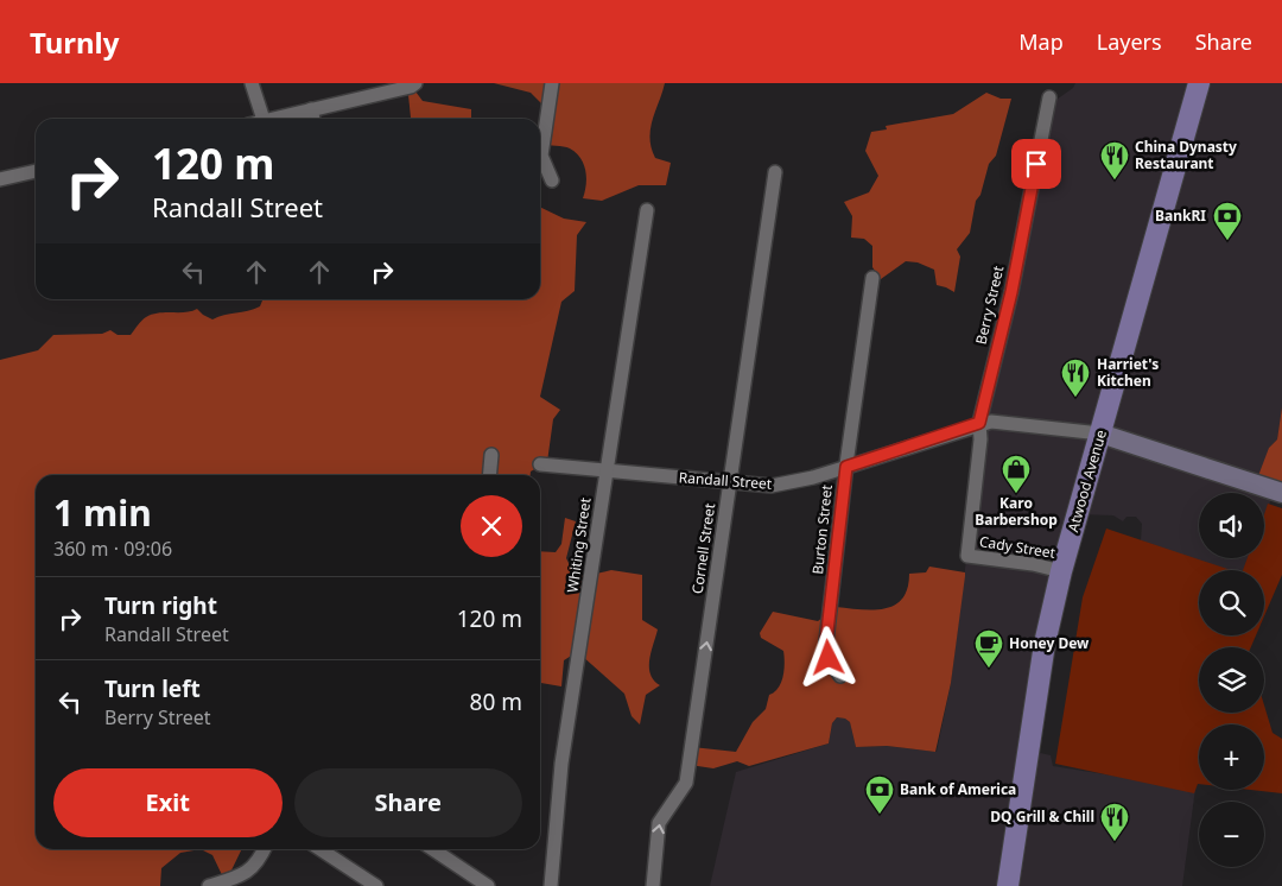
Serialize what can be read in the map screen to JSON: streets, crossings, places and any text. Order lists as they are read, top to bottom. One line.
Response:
{"streets":{"main road":["Atwood Avenue"],"street":["Berry Street","Randall Street","Burton Street","Whiting Street","Cady Street","Cornell Street"]},"crossings":[["Berry Street","Randall Street"],["Berry Street","Cady Street"],["Randall Street","Atwood Avenue"],["Randall Street","Burton Street"],["Randall Street","Whiting Street"],["Randall Street","Cornell Street"],["Atwood Avenue","Cady Street"]],"one_way":["Cornell Street"],"places":{"restaurant":["China Dynasty Restaurant","Harriet's Kitchen","DQ Grill & Chill"],"bank":["BankRI","Bank of America"],"shop":["Karo Barbershop"],"cafe":["Honey Dew"]},"page":{"header":"Turnly","nav":["Map","Layers","Share"],"turn":["120 m","Randall Street"],"heading":["1 min","360 m · 09:06"],"map_buttons":["+","−"],"list":[{"name":"Turn right","note":"Randall Street","value":"120 m"},{"name":"Turn left","note":"Berry Street","value":"80 m"}],"buttons":["Exit","Share"]}}
